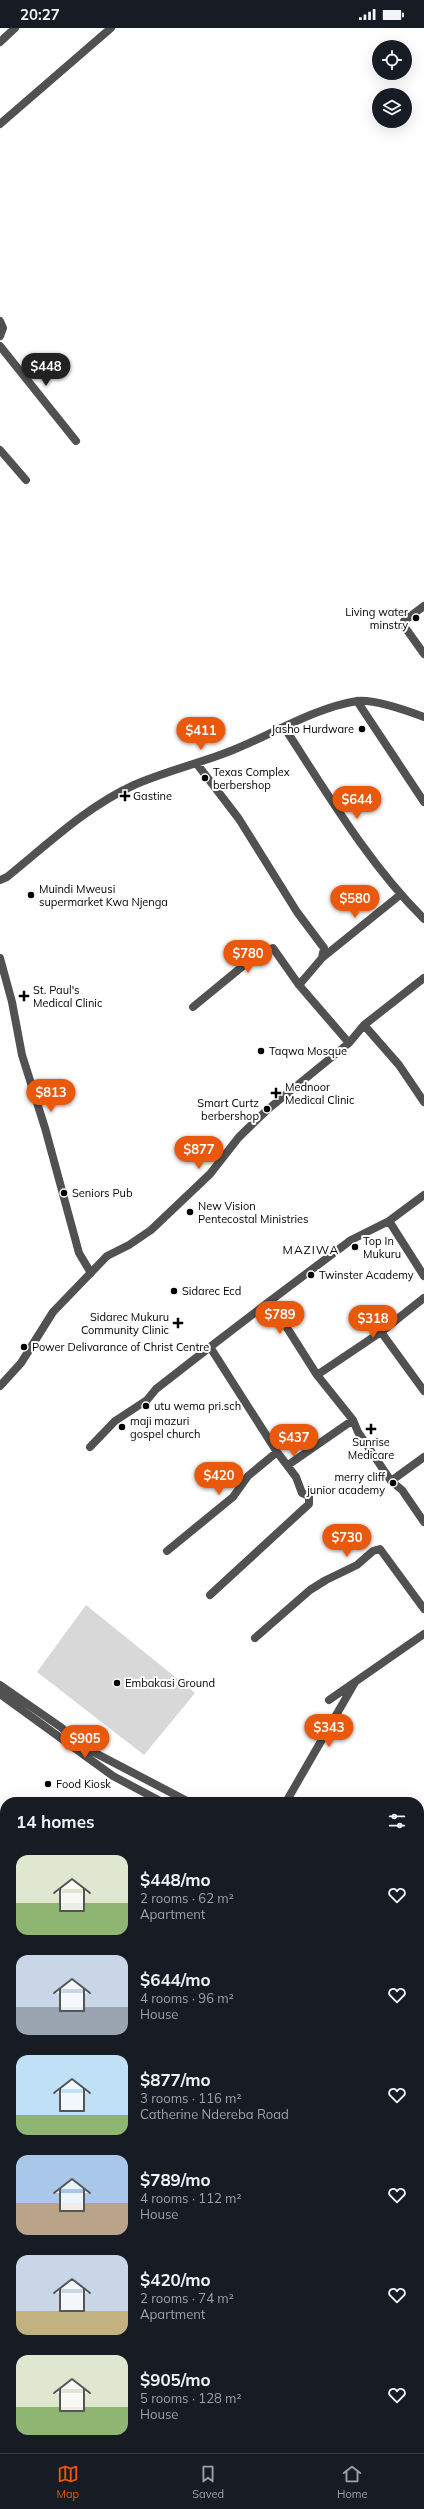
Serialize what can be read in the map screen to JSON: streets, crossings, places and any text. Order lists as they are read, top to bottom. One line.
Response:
{"districts":["MAZIWA"],"places":{"other":["Living water minstry","Jasho Hurdware","Texas Complex berbershop","Muindi Mweusi supermarket Kwa Njenga","Taqwa Mosque","Smart Curtz berbershop","Seniors Pub","New Vision Pentecostal Ministries","Top In Mukuru","Twinster Academy","Sidarec Ecd","Power Delivarance of Christ Centre","utu wema pri.sch","maji mazuri gospel church","merry cliff junior academy","Embakasi Ground","Food Kiosk"],"health":["Gastine","St. Paul's Medical Clinic","Mednoor Medical Clinic","Sidarec Mukuru Community Clinic","Sunrise Medicare"]},"page":{"status":"20:27","price":["$448","$411","$644","$580","$780","$813","$877","$789","$318","$437","$420","$730","$343","$905"],"heading":"14 homes","list":[{"name":"$448/mo","note":"2 rooms · 62 m² · Apartment"},{"name":"$644/mo","note":"4 rooms · 96 m² · House"},{"name":"$877/mo","note":"3 rooms · 116 m² · Catherine Ndereba Road"},{"name":"$789/mo","note":"4 rooms · 112 m² · House"},{"name":"$420/mo","note":"2 rooms · 74 m² · Apartment"},{"name":"$905/mo","note":"5 rooms · 128 m² · House"}],"tabs":["Map","Saved","Home"]}}
